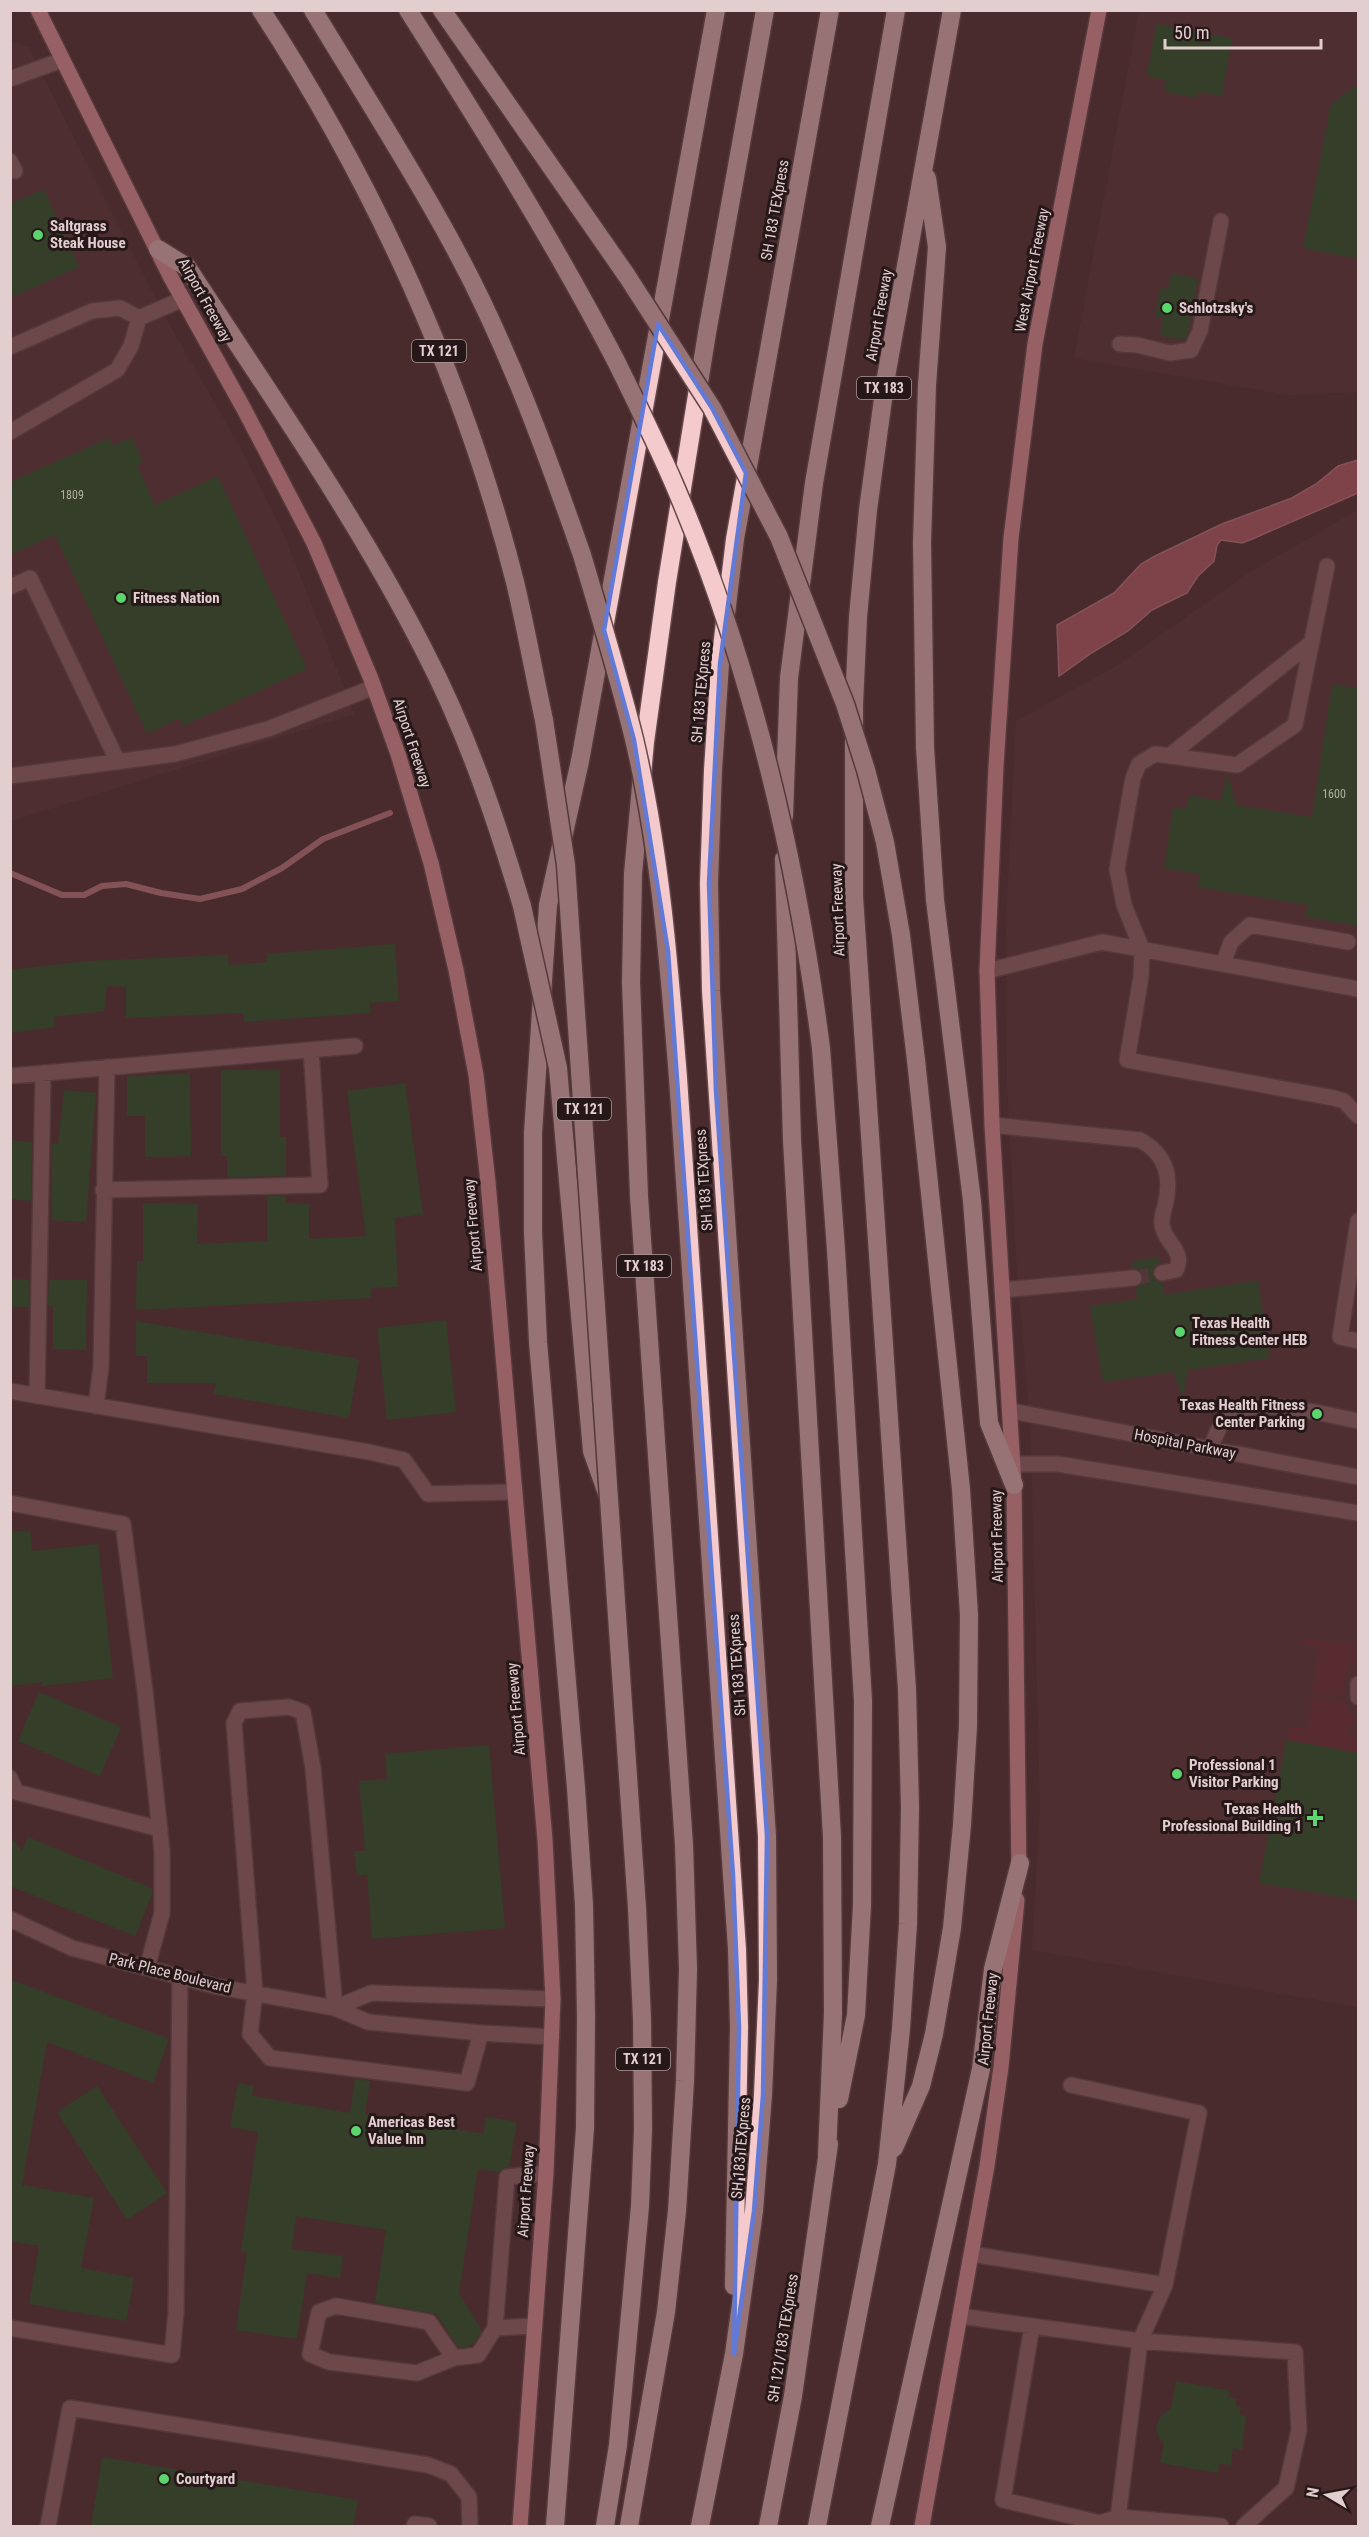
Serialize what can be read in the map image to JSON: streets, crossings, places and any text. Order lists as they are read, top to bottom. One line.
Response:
{"streets":{"highway":["SH 183 TEXpress","Airport Freeway","TX 121","TX 183","SH 121/183 TEXpress"],"main road":["West Airport Freeway"],"street":["Hospital Parkway","Park Place Boulevard"]},"crossings":[["West Airport Freeway","Airport Freeway"],["Airport Freeway","Hospital Parkway"],["Airport Freeway","Park Place Boulevard"]],"places":{"other":["Saltgrass Steak House","Schlotzsky's","Fitness Nation","Texas Health Fitness Center HEB","Texas Health Fitness Center Parking","Professional 1 Visitor Parking","Americas Best Value Inn","Courtyard"],"health":["Texas Health Professional Building 1"]},"house_numbers":["1809","1600"],"scale_bar":"50 m","north":"left"}
